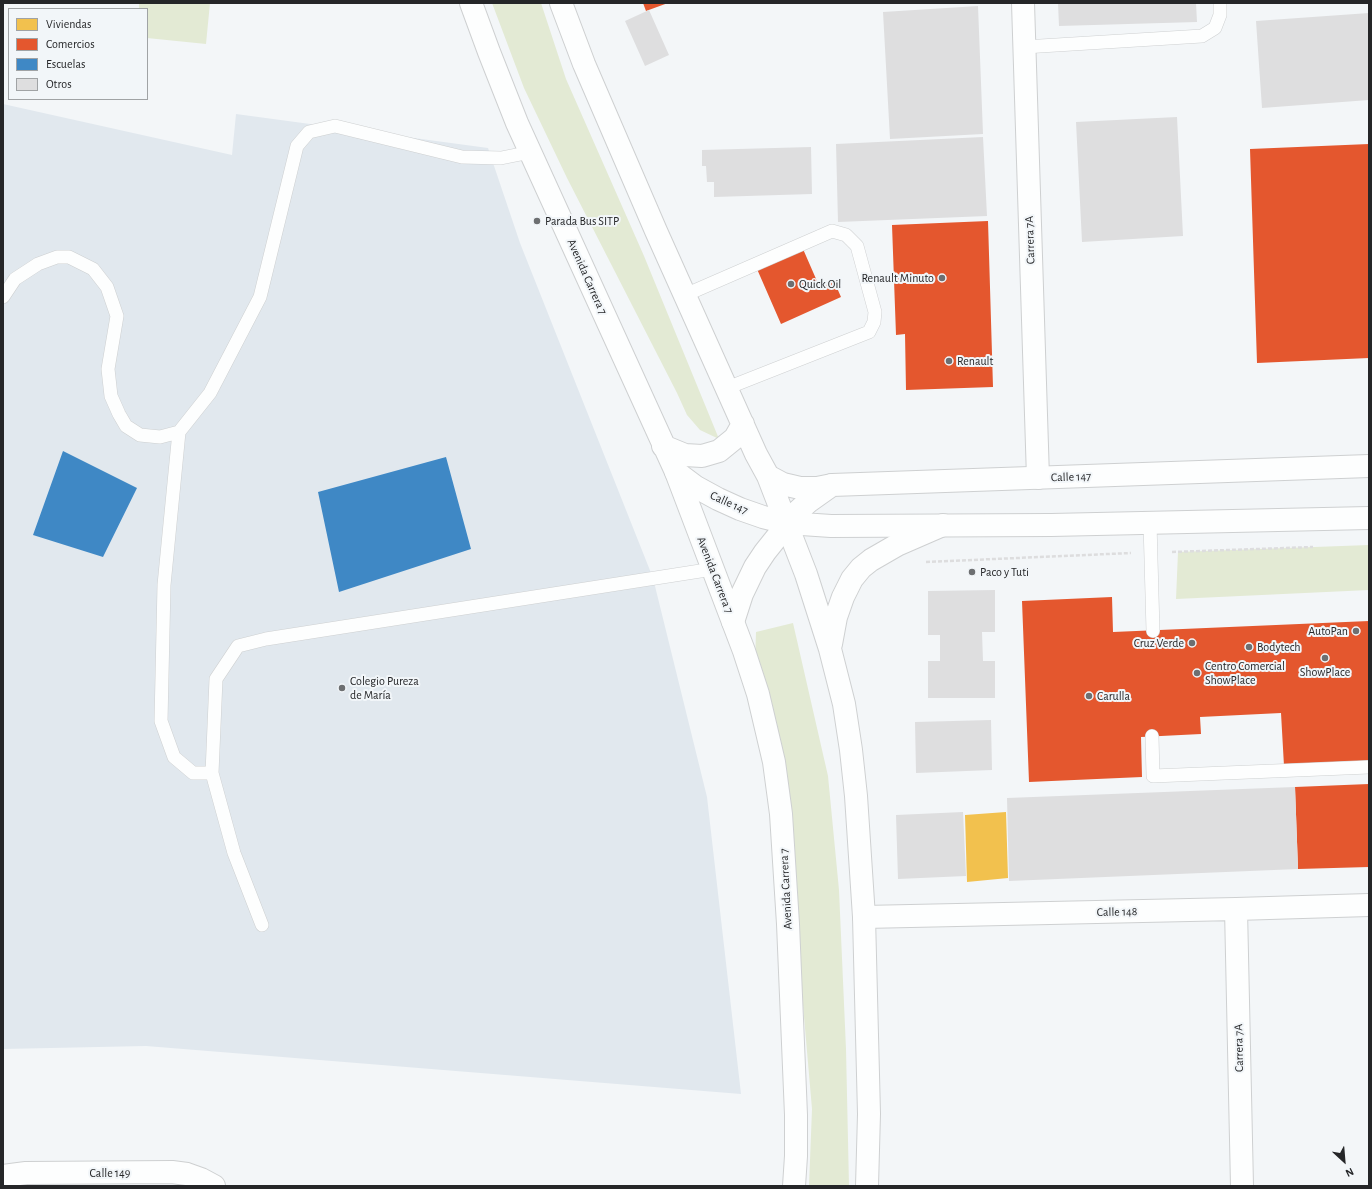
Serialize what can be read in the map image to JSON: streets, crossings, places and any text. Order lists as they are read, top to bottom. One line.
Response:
{"streets":{"main road":["Carrera 7A","Avenida Carrera 7","Calle 147","Calle 148","Calle 149"]},"crossings":[["Carrera 7A","Calle 147"],["Carrera 7A","Calle 148"],["Avenida Carrera 7","Calle 147"]],"places":["Parada Bus SITP","Renault Minuto","Quick Oil","Renault","Paco y Tuti","AutoPan","Cruz Verde","Bodytech","ShowPlace","Centro Comercial ShowPlace","Colegio Pureza de María","Carulla"],"legend":["Viviendas","Comercios","Escuelas","Otros"],"north":"bottom right"}
